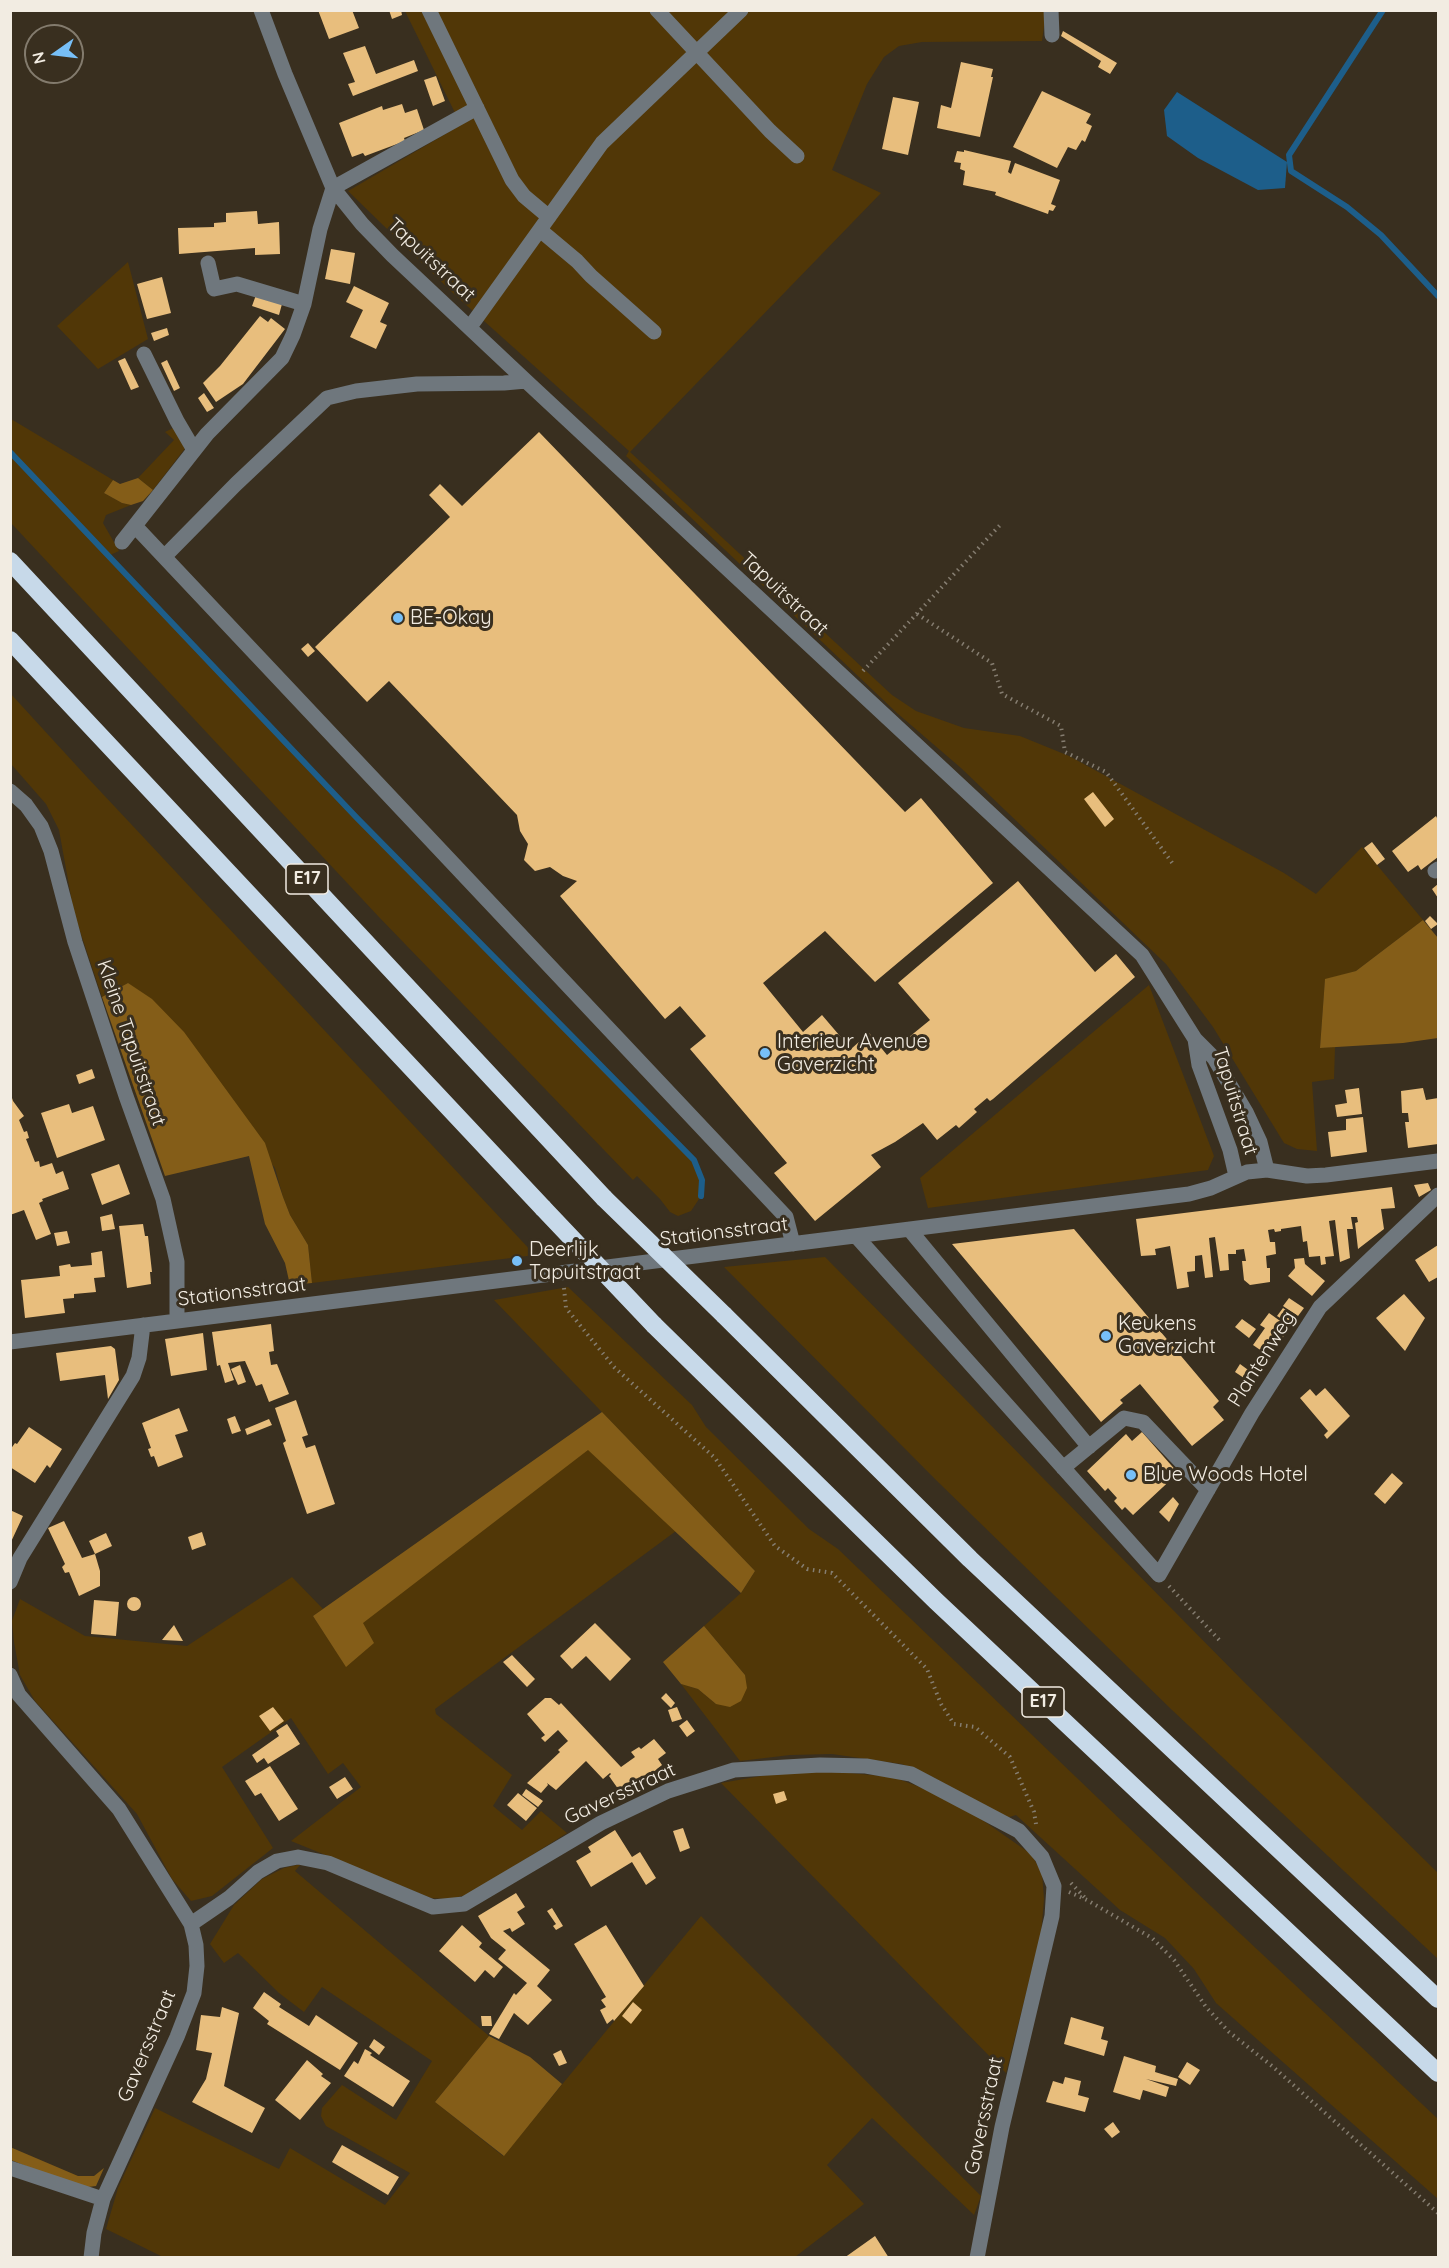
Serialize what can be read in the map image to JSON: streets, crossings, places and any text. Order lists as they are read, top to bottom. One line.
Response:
{"streets":{"highway":["E17"],"street":["Tapuitstraat","Kleine Tapuitstraat","Stationsstraat","Plantenweg","Gaversstraat"]},"crossings":[["Tapuitstraat","Stationsstraat"],["Kleine Tapuitstraat","Stationsstraat"]],"places":["BE-Okay","Interieur Avenue Gaverzicht","Deerlijk Tapuitstraat","Keukens Gaverzicht","Blue Woods Hotel"],"north":"left"}
